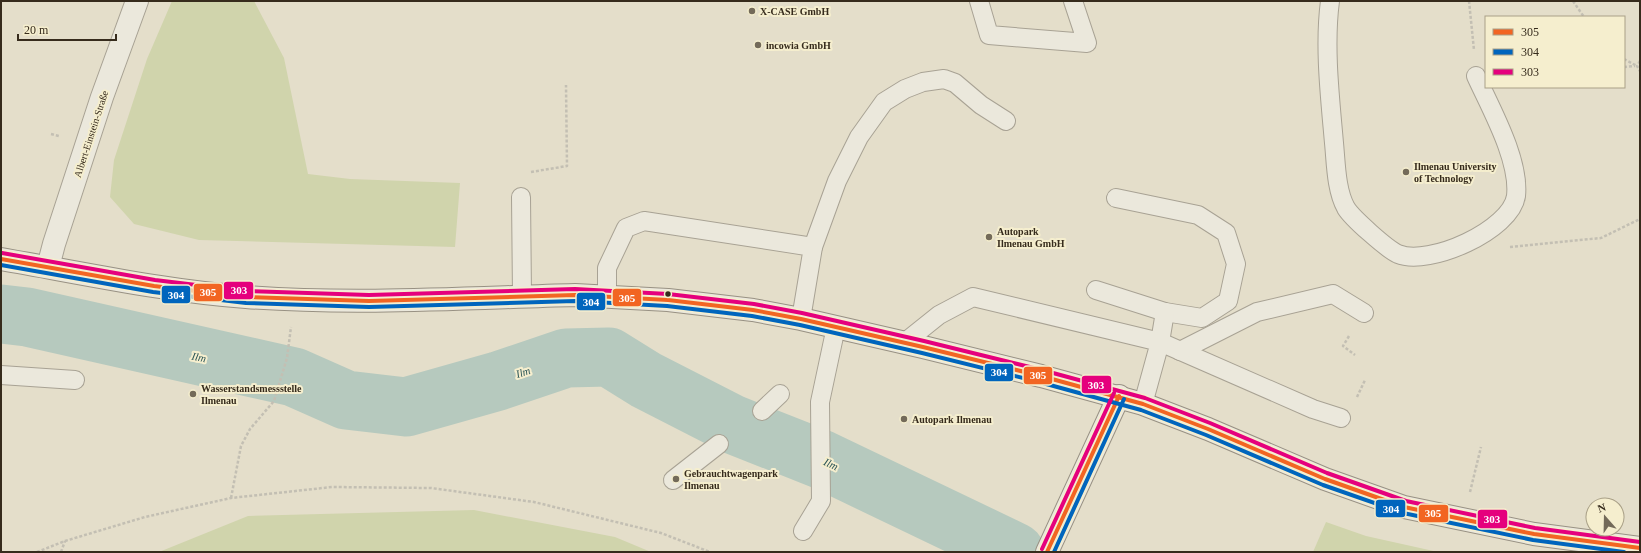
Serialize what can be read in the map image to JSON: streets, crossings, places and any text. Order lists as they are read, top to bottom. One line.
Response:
{"streets":{"main road":["Albert-Einstein-Straße"]},"water":["Ilm"],"places":["X-CASE GmbH","incowia GmbH","Ilmenau University of Technology","Autopark Ilmenau GmbH","Wasserstandsmessstelle Ilmenau","Autopark Ilmenau","Gebrauchtwagenpark Ilmenau"],"lines":["transit line 303","transit line 305","transit line 304"],"legend":["305","304","303"],"scale_bar":"20 m","north":"top"}
